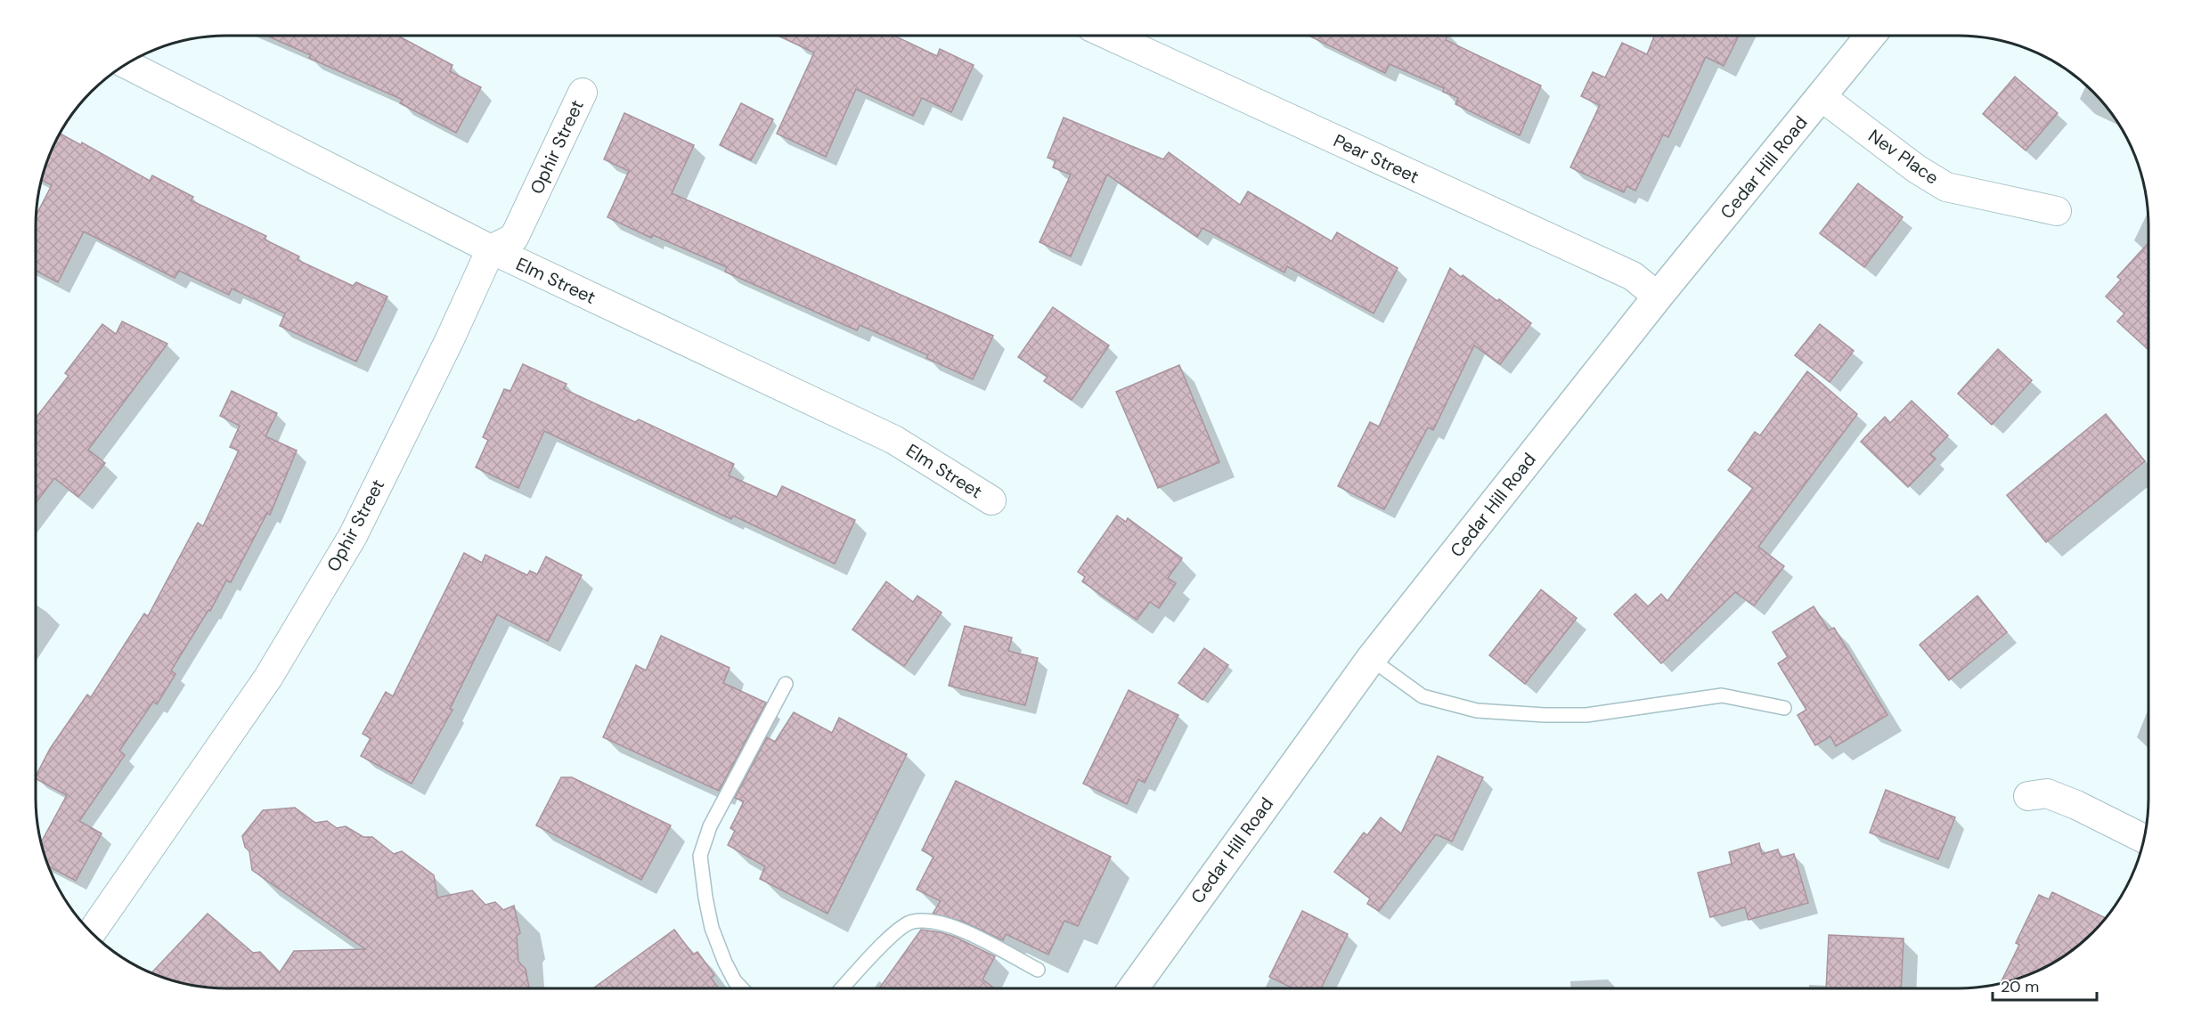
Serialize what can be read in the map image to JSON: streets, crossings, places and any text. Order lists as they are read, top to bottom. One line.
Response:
{"streets":{"street":["Ophir Street","Nev Place","Pear Street","Cedar Hill Road","Elm Street"]},"crossings":[["Ophir Street","Elm Street"],["Nev Place","Cedar Hill Road"],["Pear Street","Cedar Hill Road"]],"scale_bar":"20 m"}
